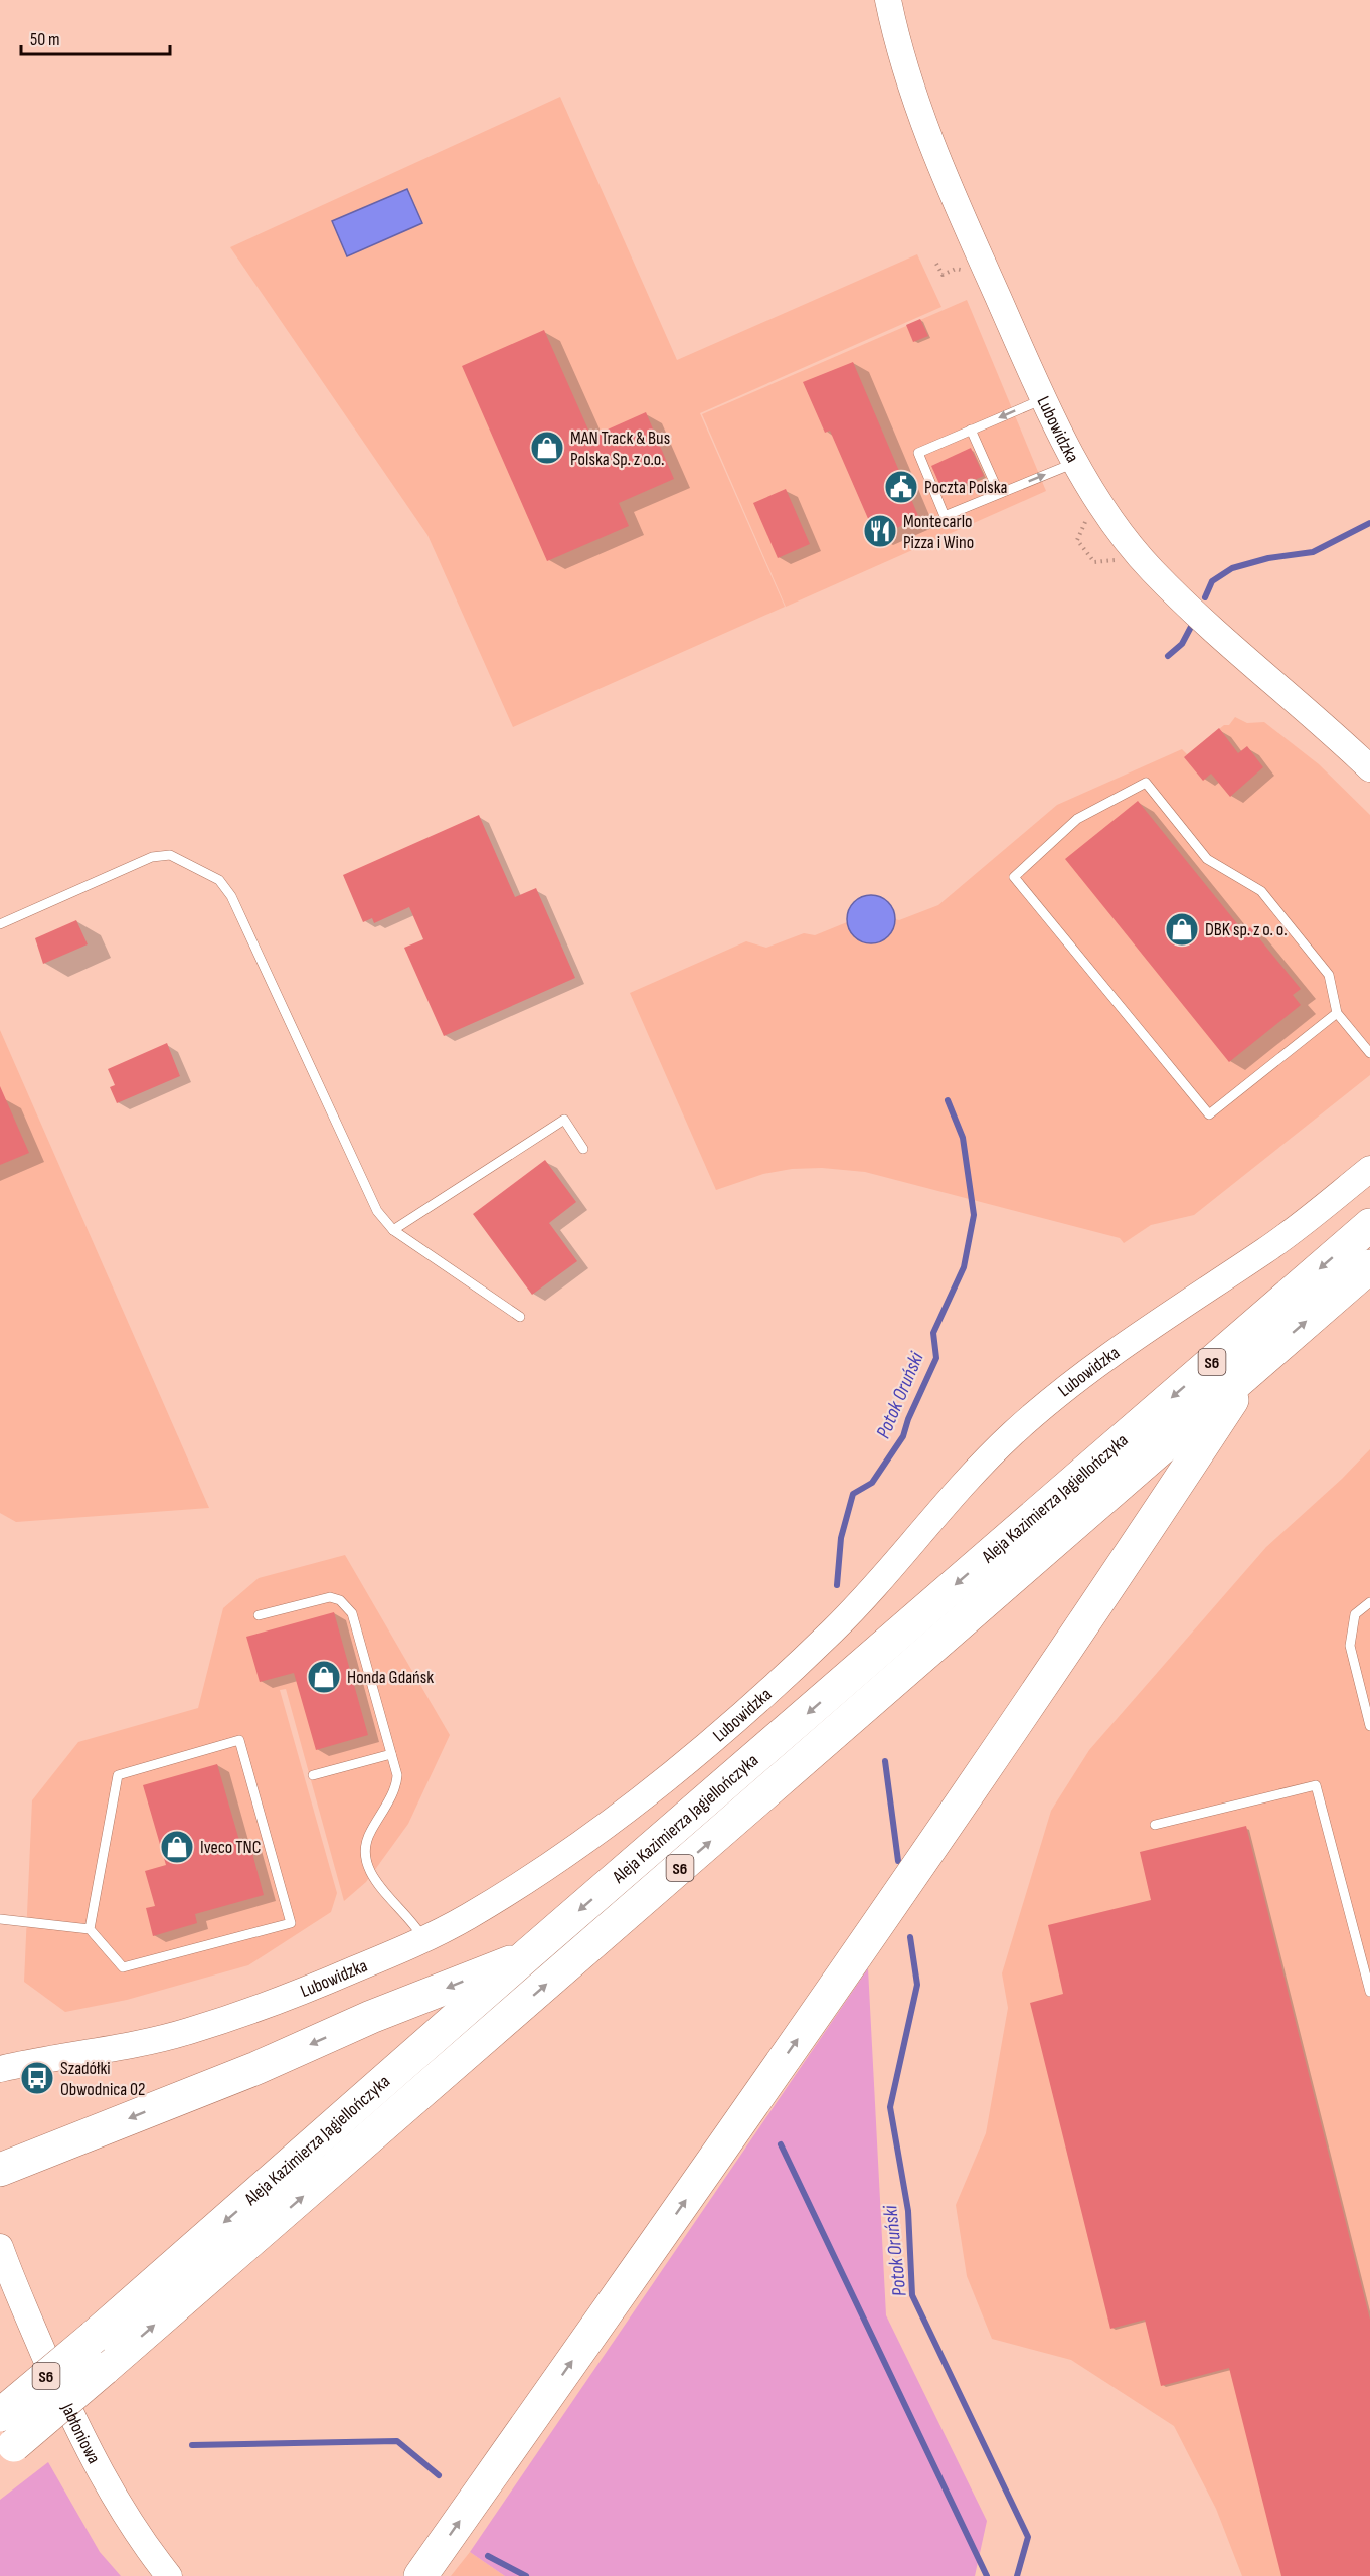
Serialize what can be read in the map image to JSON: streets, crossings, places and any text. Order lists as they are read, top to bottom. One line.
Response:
{"streets":{"highway":["S6","Aleja Kazimierza Jagiellończyka"],"street":["Lubowidzka","Jabłoniowa"]},"water":["Potok Oruński"],"places":{"shop":["MAN Track & Bus Polska Sp. z o.o.","DBK sp. z o. o.","Honda Gdańsk","Iveco TNC"],"public building":["Poczta Polska"],"restaurant":["Montecarlo Pizza i Wino"],"bus stop":["Szadółki Obwodnica 02"]},"scale_bar":"50 m"}
